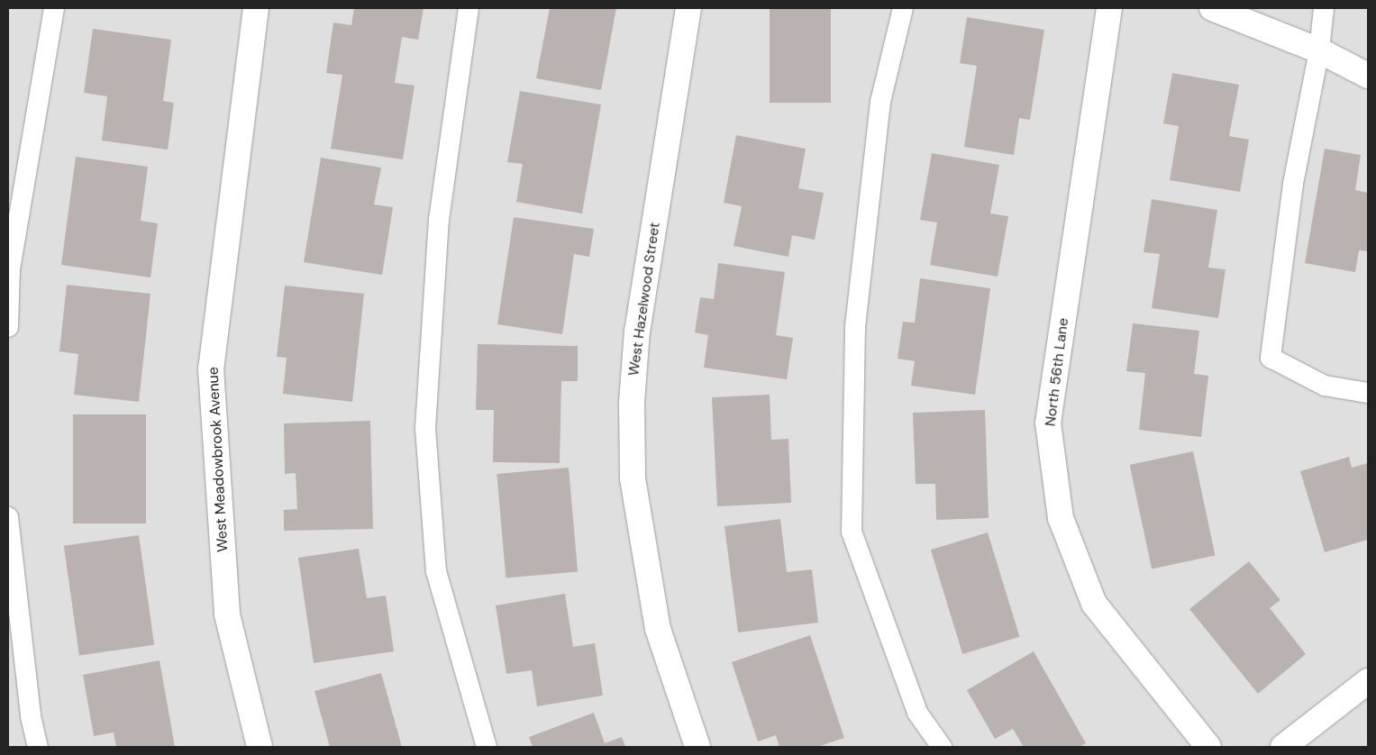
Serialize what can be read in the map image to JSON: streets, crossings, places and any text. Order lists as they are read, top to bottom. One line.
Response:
{"streets":{"street":["West Hazelwood Street","North 56th Lane","West Meadowbrook Avenue"]}}
